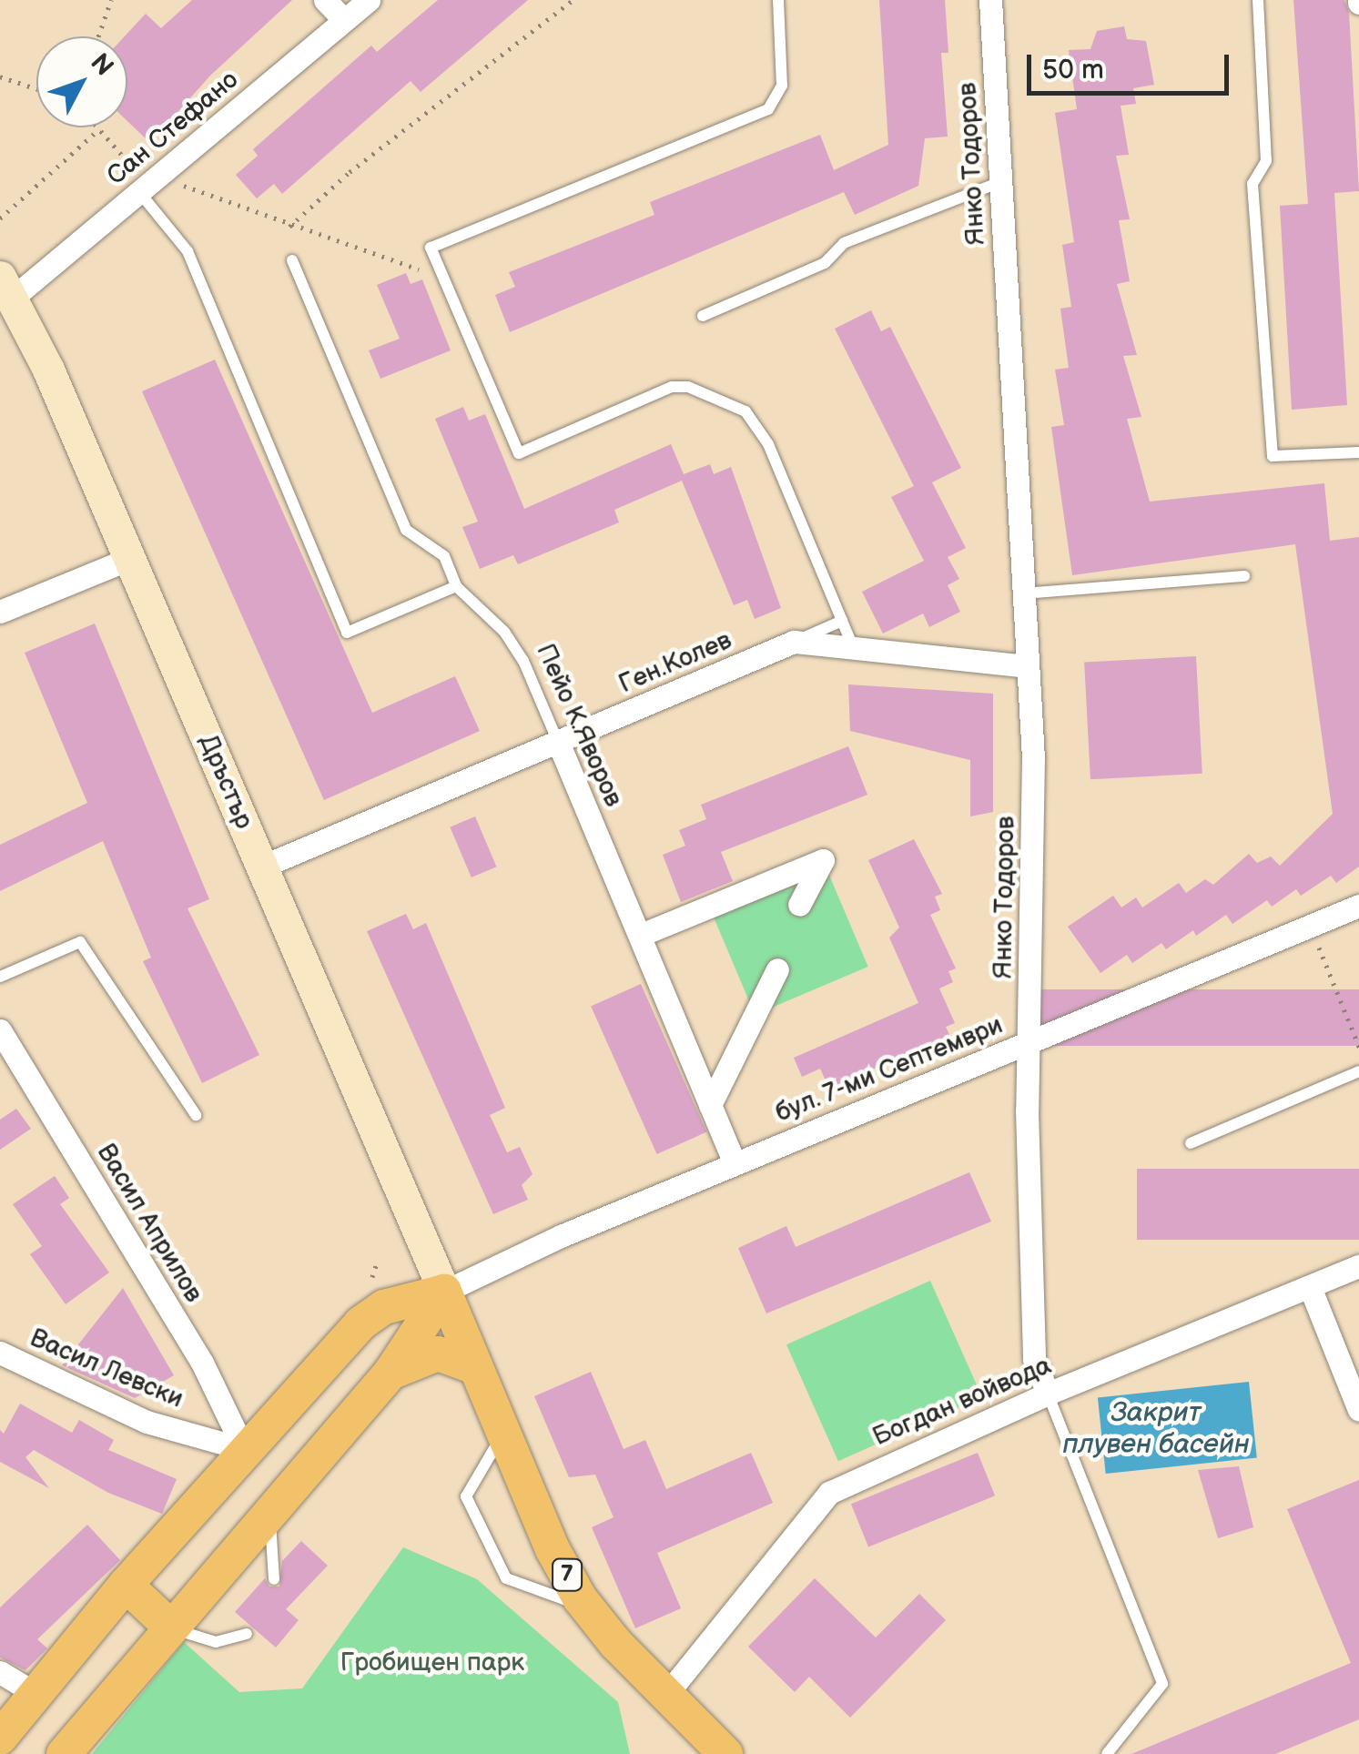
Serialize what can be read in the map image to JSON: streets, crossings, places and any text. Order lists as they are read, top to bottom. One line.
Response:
{"streets":{"main road":["7"],"street":["Сан Стефано","Янко Тодоров","Ген.Колев","Пейо К.Яворов","Дръстър","бул. 7-ми Септември","Васил Априлов","Васил Левски","Богдан войвода"]},"crossings":[["Сан Стефано","Дръстър"],["Янко Тодоров","бул. 7-ми Септември"],["Янко Тодоров","Богдан войвода"],["Ген.Колев","Пейо К.Яворов"],["Ген.Колев","Дръстър"],["Пейо К.Яворов","бул. 7-ми Септември"],["Дръстър","бул. 7-ми Септември"],["Дръстър","7"],["бул. 7-ми Септември","7"],["Васил Априлов","Васил Левски"],["Богдан войвода","7"]],"water":["Закрит плувен басейн"],"parks":["Гробищен парк"],"scale_bar":"50 m","north":"top right"}
